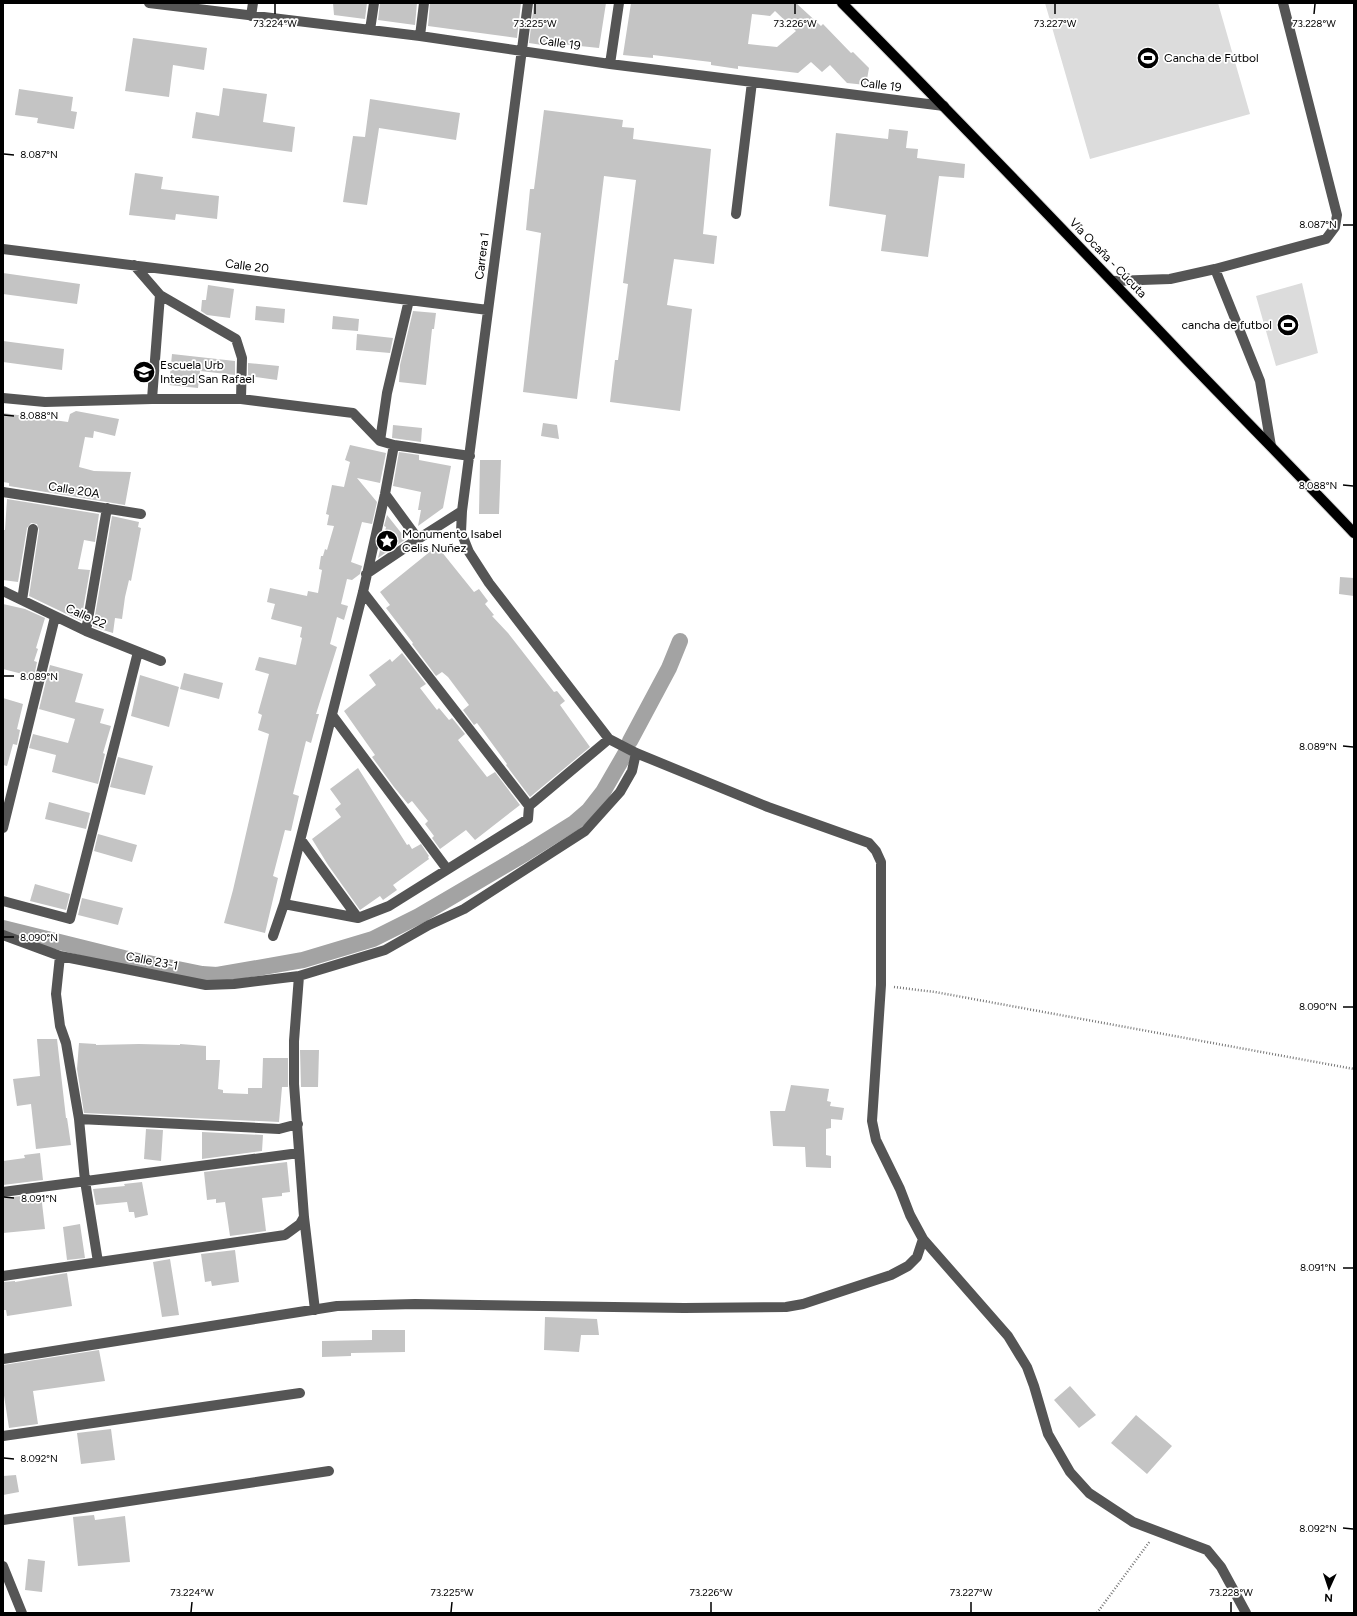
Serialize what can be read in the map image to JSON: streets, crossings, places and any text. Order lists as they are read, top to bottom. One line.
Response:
{"streets":{"main road":["Vía Ocaña - Cúcuta"],"street":["Calle 19","Carrera 1","Calle 20","Calle 20A","Calle 22","Calle 23-1"]},"crossings":[["Calle 19","Carrera 1"],["Calle 19","Vía Ocaña - Cúcuta"],["Carrera 1","Calle 20"]],"places":{"sports":["Cancha de Fútbol","cancha de futbol"],"school or university":["Escuela Urb Integd San Rafael"],"place":["Monumento Isabel Celis Nuñez"]},"north":"bottom","coordinates":["73.224°W","73.225°W","73.226°W","73.227°W","73.228°W","8.087°N","8.088°N","8.089°N","8.090°N","8.091°N","8.092°N"]}
